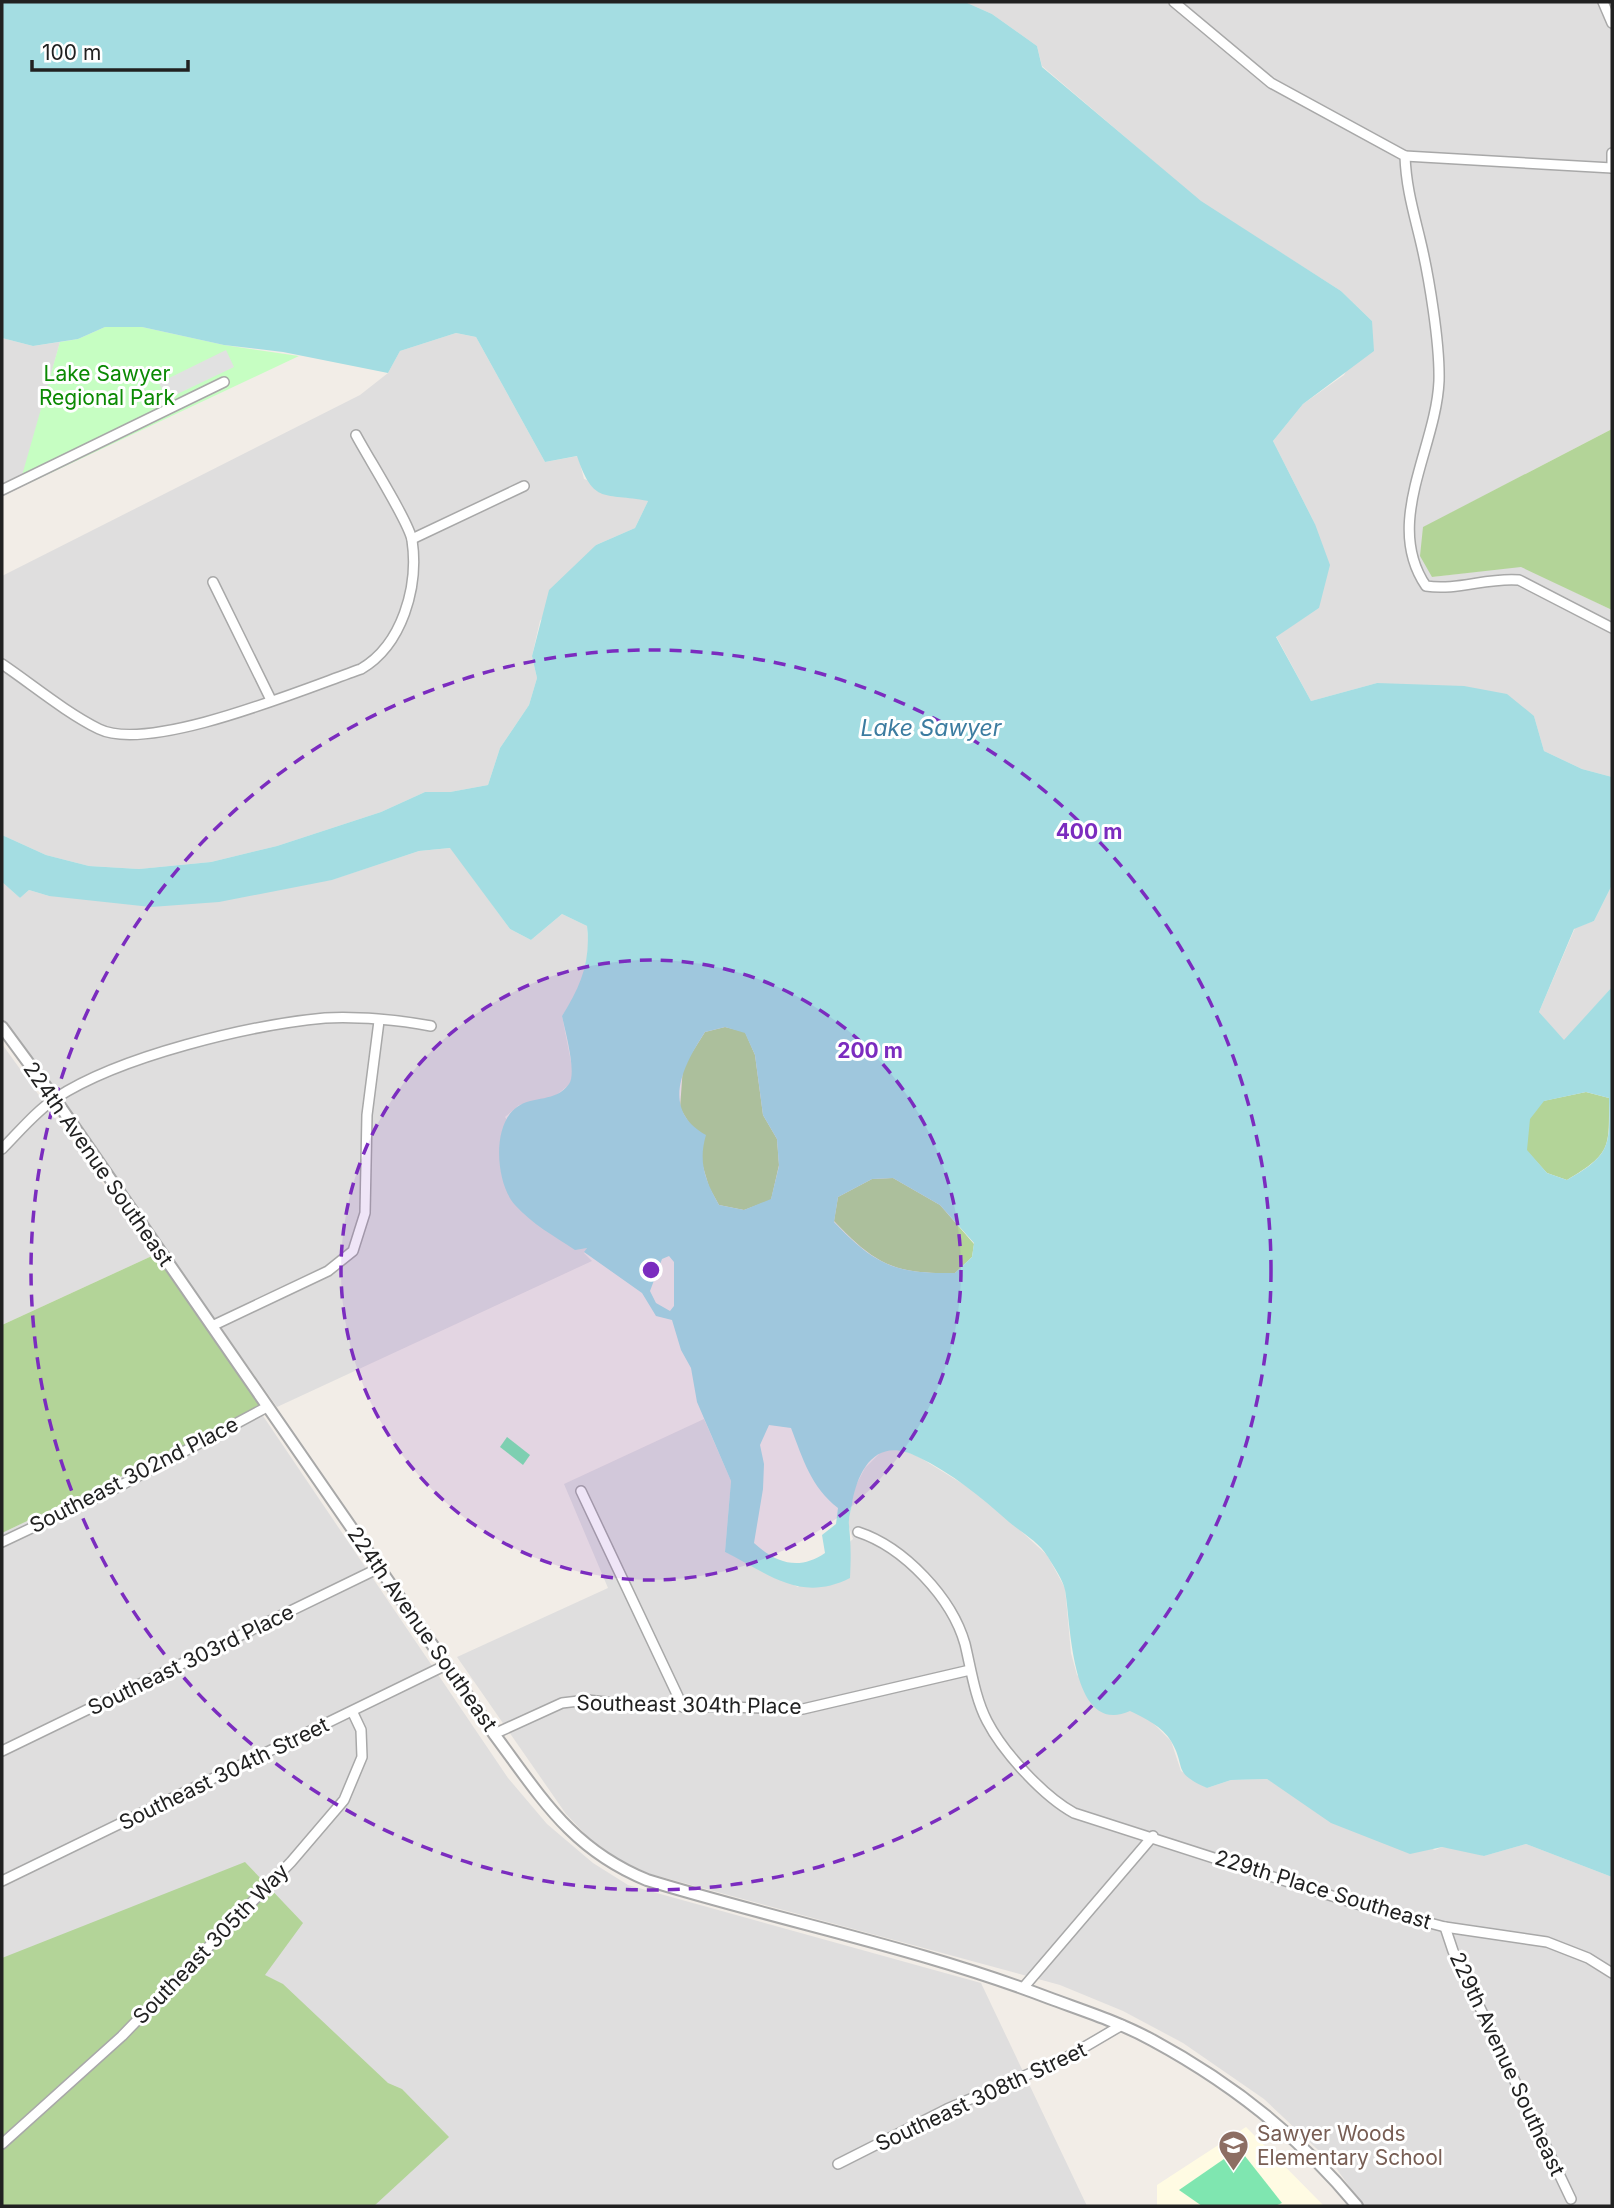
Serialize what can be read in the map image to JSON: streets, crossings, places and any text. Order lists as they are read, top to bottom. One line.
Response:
{"streets":{"street":["224th Avenue Southeast","Southeast 302nd Place","Southeast 303rd Place","Southeast 304th Place","Southeast 304th Street","229th Place Southeast","Southeast 305th Way","229th Avenue Southeast","Southeast 308th Street"]},"crossings":[["224th Avenue Southeast","Southeast 302nd Place"],["224th Avenue Southeast","Southeast 303rd Place"],["224th Avenue Southeast","Southeast 304th Place"],["224th Avenue Southeast","Southeast 304th Street"],["224th Avenue Southeast","Southeast 308th Street"],["Southeast 304th Place","229th Place Southeast"],["Southeast 304th Street","Southeast 305th Way"],["229th Place Southeast","229th Avenue Southeast"]],"water":["Lake Sawyer"],"parks":["Lake Sawyer Regional Park"],"places":{"school or university":["Sawyer Woods Elementary School"]},"scale_bar":"100 m","rings":["400 m","200 m"]}
